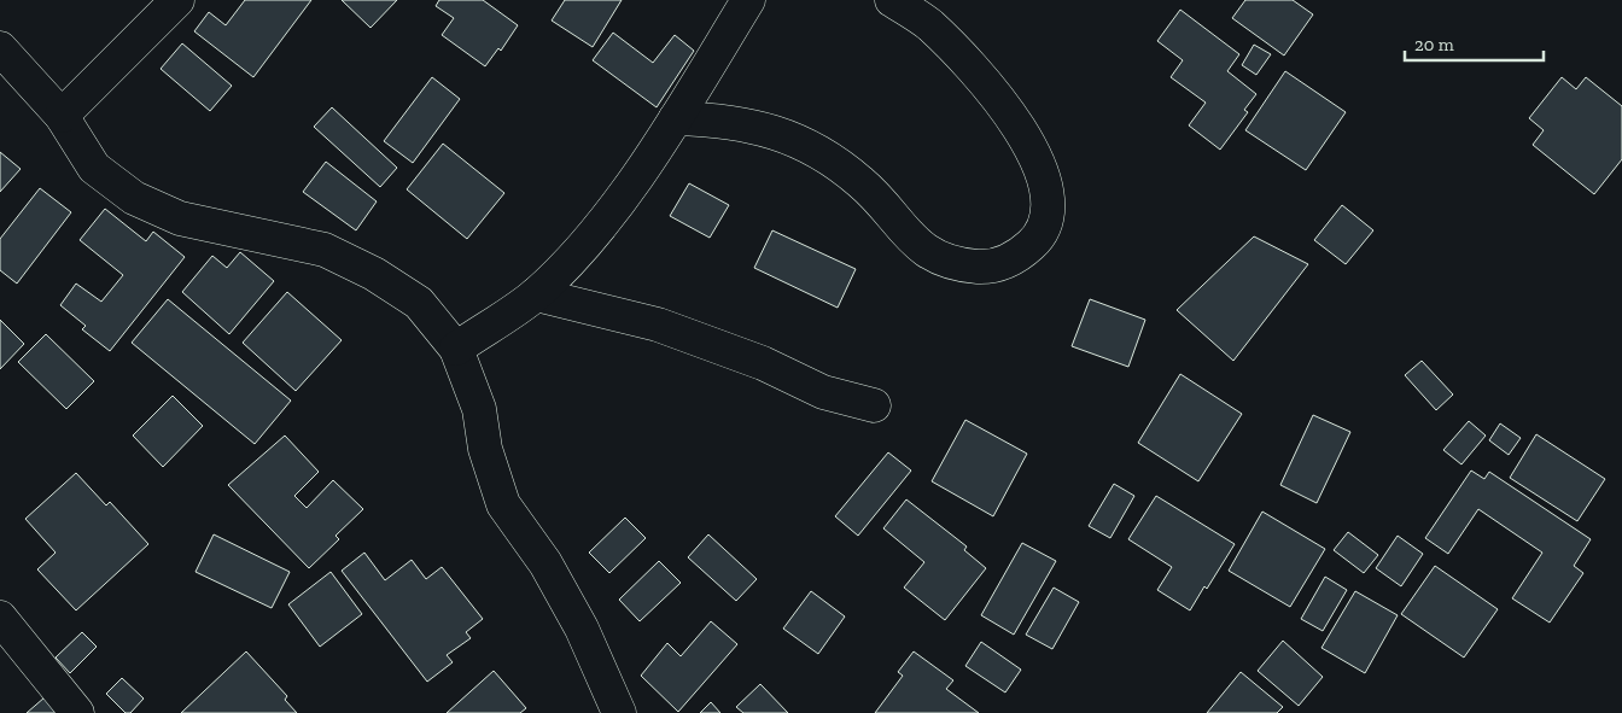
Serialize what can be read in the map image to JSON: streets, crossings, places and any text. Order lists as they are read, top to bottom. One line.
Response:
{"scale_bar":"20 m"}
